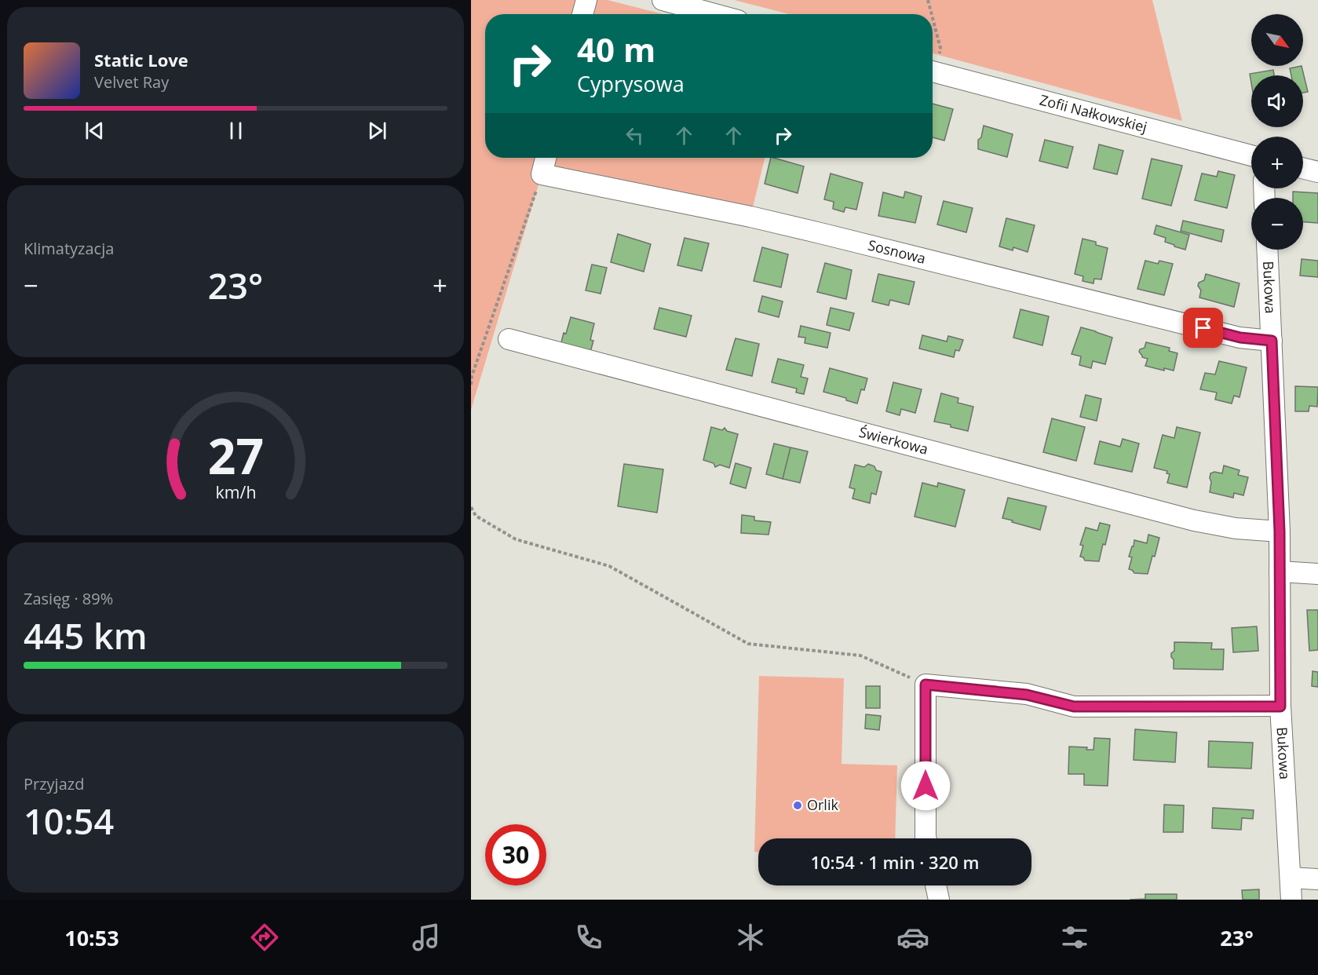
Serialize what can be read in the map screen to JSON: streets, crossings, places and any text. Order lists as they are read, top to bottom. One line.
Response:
{"streets":{"street":["Zofii Nałkowskiej","Sosnowa","Bukowa","Świerkowa"]},"crossings":[["Sosnowa","Bukowa"],["Bukowa","Świerkowa"]],"places":["Orlik"],"north":"bottom right","page":{"map_buttons":["+","−"],"turn":["40 m","Cyprysowa"],"song":["Static Love","Velvet Ray"],"tile":["Klimatyzacja",["Zasięg · 89%","445 km"],["Przyjazd","10:54"]],"heat":["−","23°","+"],"limit":"30","trip":"10:54 · 1 min · 320 m","tabs":["10:53","23°"],"gauge":["27","km/h"]}}
